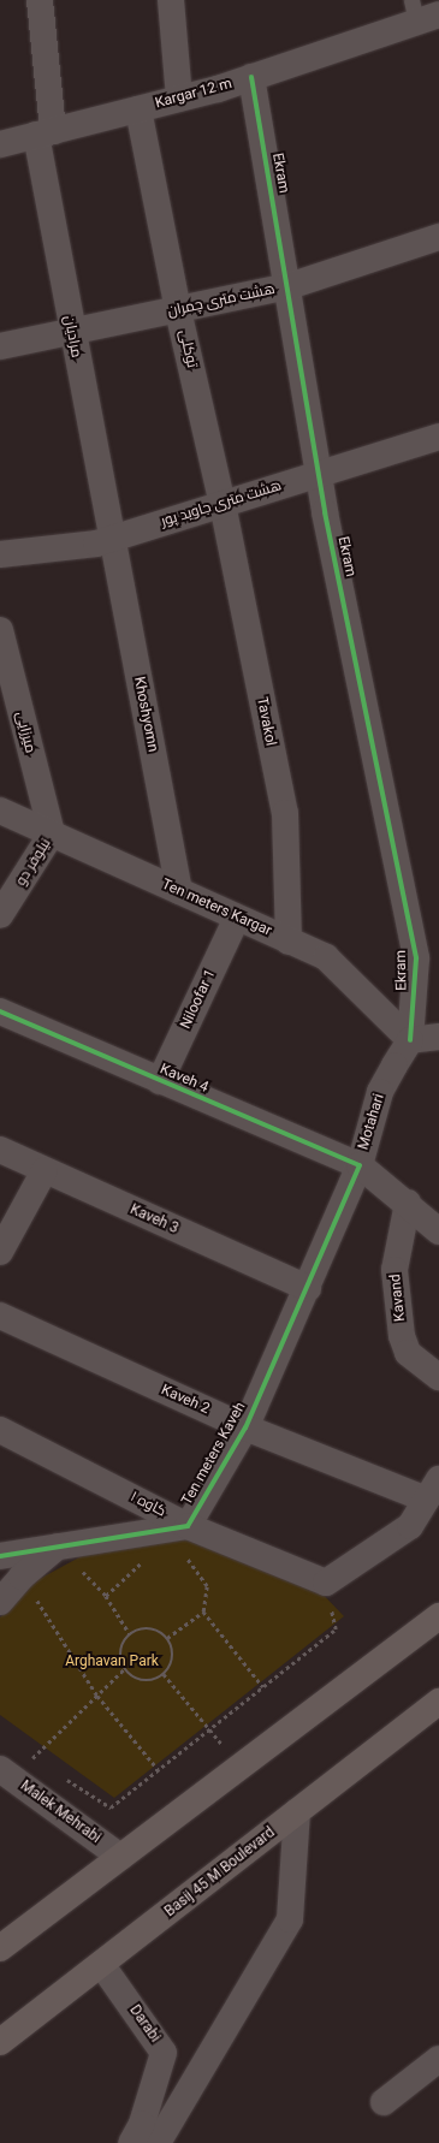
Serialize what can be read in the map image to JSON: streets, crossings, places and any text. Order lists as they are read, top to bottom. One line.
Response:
{"streets":{"main road":["Basij 45 M Boulevard"],"street":["Kargar 12 m","Ekram","هشت متری چمران","مرادیان","توکلی","هشت متری جاوید پور","Khoshyomn","Tavakol","میرزایی","نیلوفر دو","Ten meters Kargar","Niloofar 1","Kaveh 4","Motahari","Kaveh 3","Kavand","Kaveh 2","Ten meters Kaveh","کاوه ۱","Malek Mehrabi","Darabi"]},"crossings":[["Kargar 12 m","Ekram"],["Kargar 12 m","مرادیان"],["Kargar 12 m","توکلی"],["Ekram","هشت متری چمران"],["Ekram","هشت متری جاوید پور"],["Ekram","Ten meters Kargar"],["Ekram","Motahari"],["هشت متری چمران","مرادیان"],["هشت متری چمران","توکلی"],["مرادیان","هشت متری جاوید پور"],["مرادیان","Khoshyomn"],["توکلی","هشت متری جاوید پور"],["توکلی","Tavakol"],["هشت متری جاوید پور","Khoshyomn"],["هشت متری جاوید پور","Tavakol"],["Khoshyomn","Ten meters Kargar"],["Tavakol","Ten meters Kargar"],["میرزایی","نیلوفر دو"],["میرزایی","Ten meters Kargar"],["نیلوفر دو","Ten meters Kargar"],["Ten meters Kargar","Niloofar 1"],["Ten meters Kargar","Motahari"],["Niloofar 1","Kaveh 4"],["Kaveh 4","Motahari"],["Kaveh 4","Ten meters Kaveh"],["Motahari","Kavand"],["Motahari","Ten meters Kaveh"],["Kaveh 3","Ten meters Kaveh"],["Kaveh 2","Ten meters Kaveh"],["Ten meters Kaveh","کاوه ۱"],["Basij 45 M Boulevard","Darabi"]],"parks":["Arghavan Park"]}
